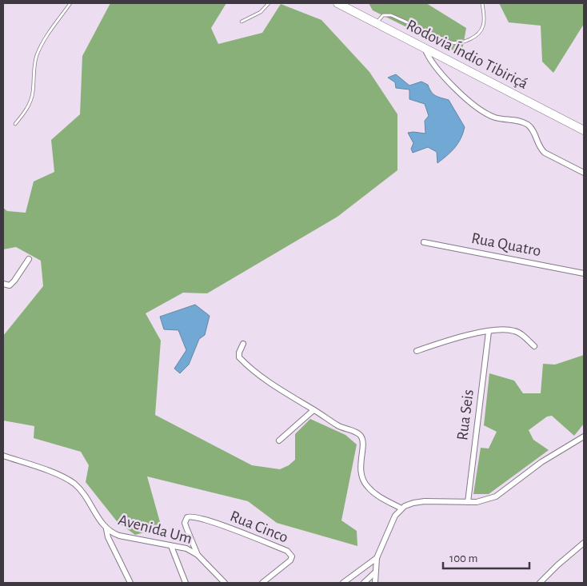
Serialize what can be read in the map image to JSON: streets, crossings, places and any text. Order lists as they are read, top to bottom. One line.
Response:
{"streets":{"highway":["Rodovia Índio Tibiriçá"],"street":["Rua Quatro","Rua Seis","Rua Cinco","Avenida Um"]},"crossings":[["Rua Cinco","Avenida Um"]],"scale_bar":"100 m"}
